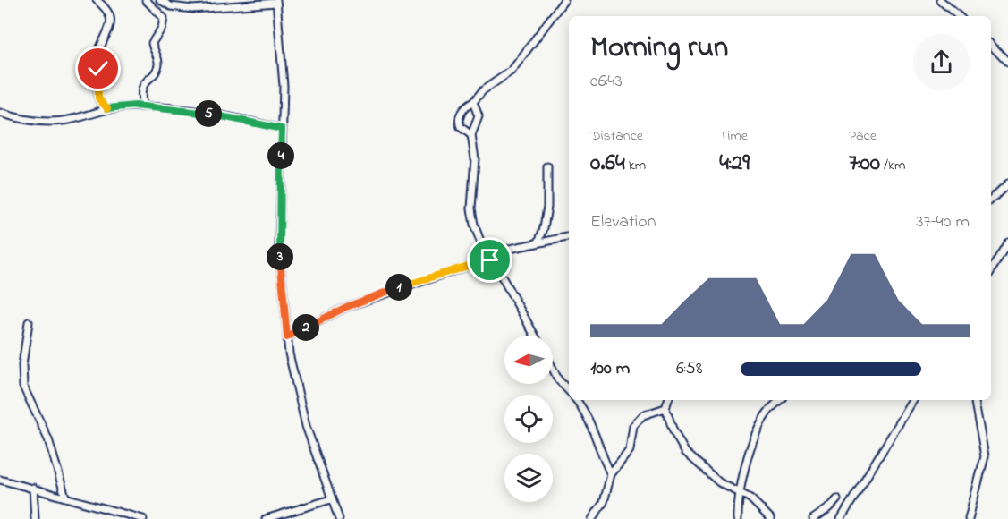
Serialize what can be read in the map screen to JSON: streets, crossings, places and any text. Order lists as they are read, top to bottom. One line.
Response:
{"north":"left","page":{"heading":["Morning run","06:43"],"pins":["5","4","3","1","2"],"stats":[["Distance","0.64 km"],["Time","4:29"],["Pace","7:00 /km"]],"chart":["Elevation","37–40 m"],"list":[{"name":"100 m","note":"6:58"}]}}
